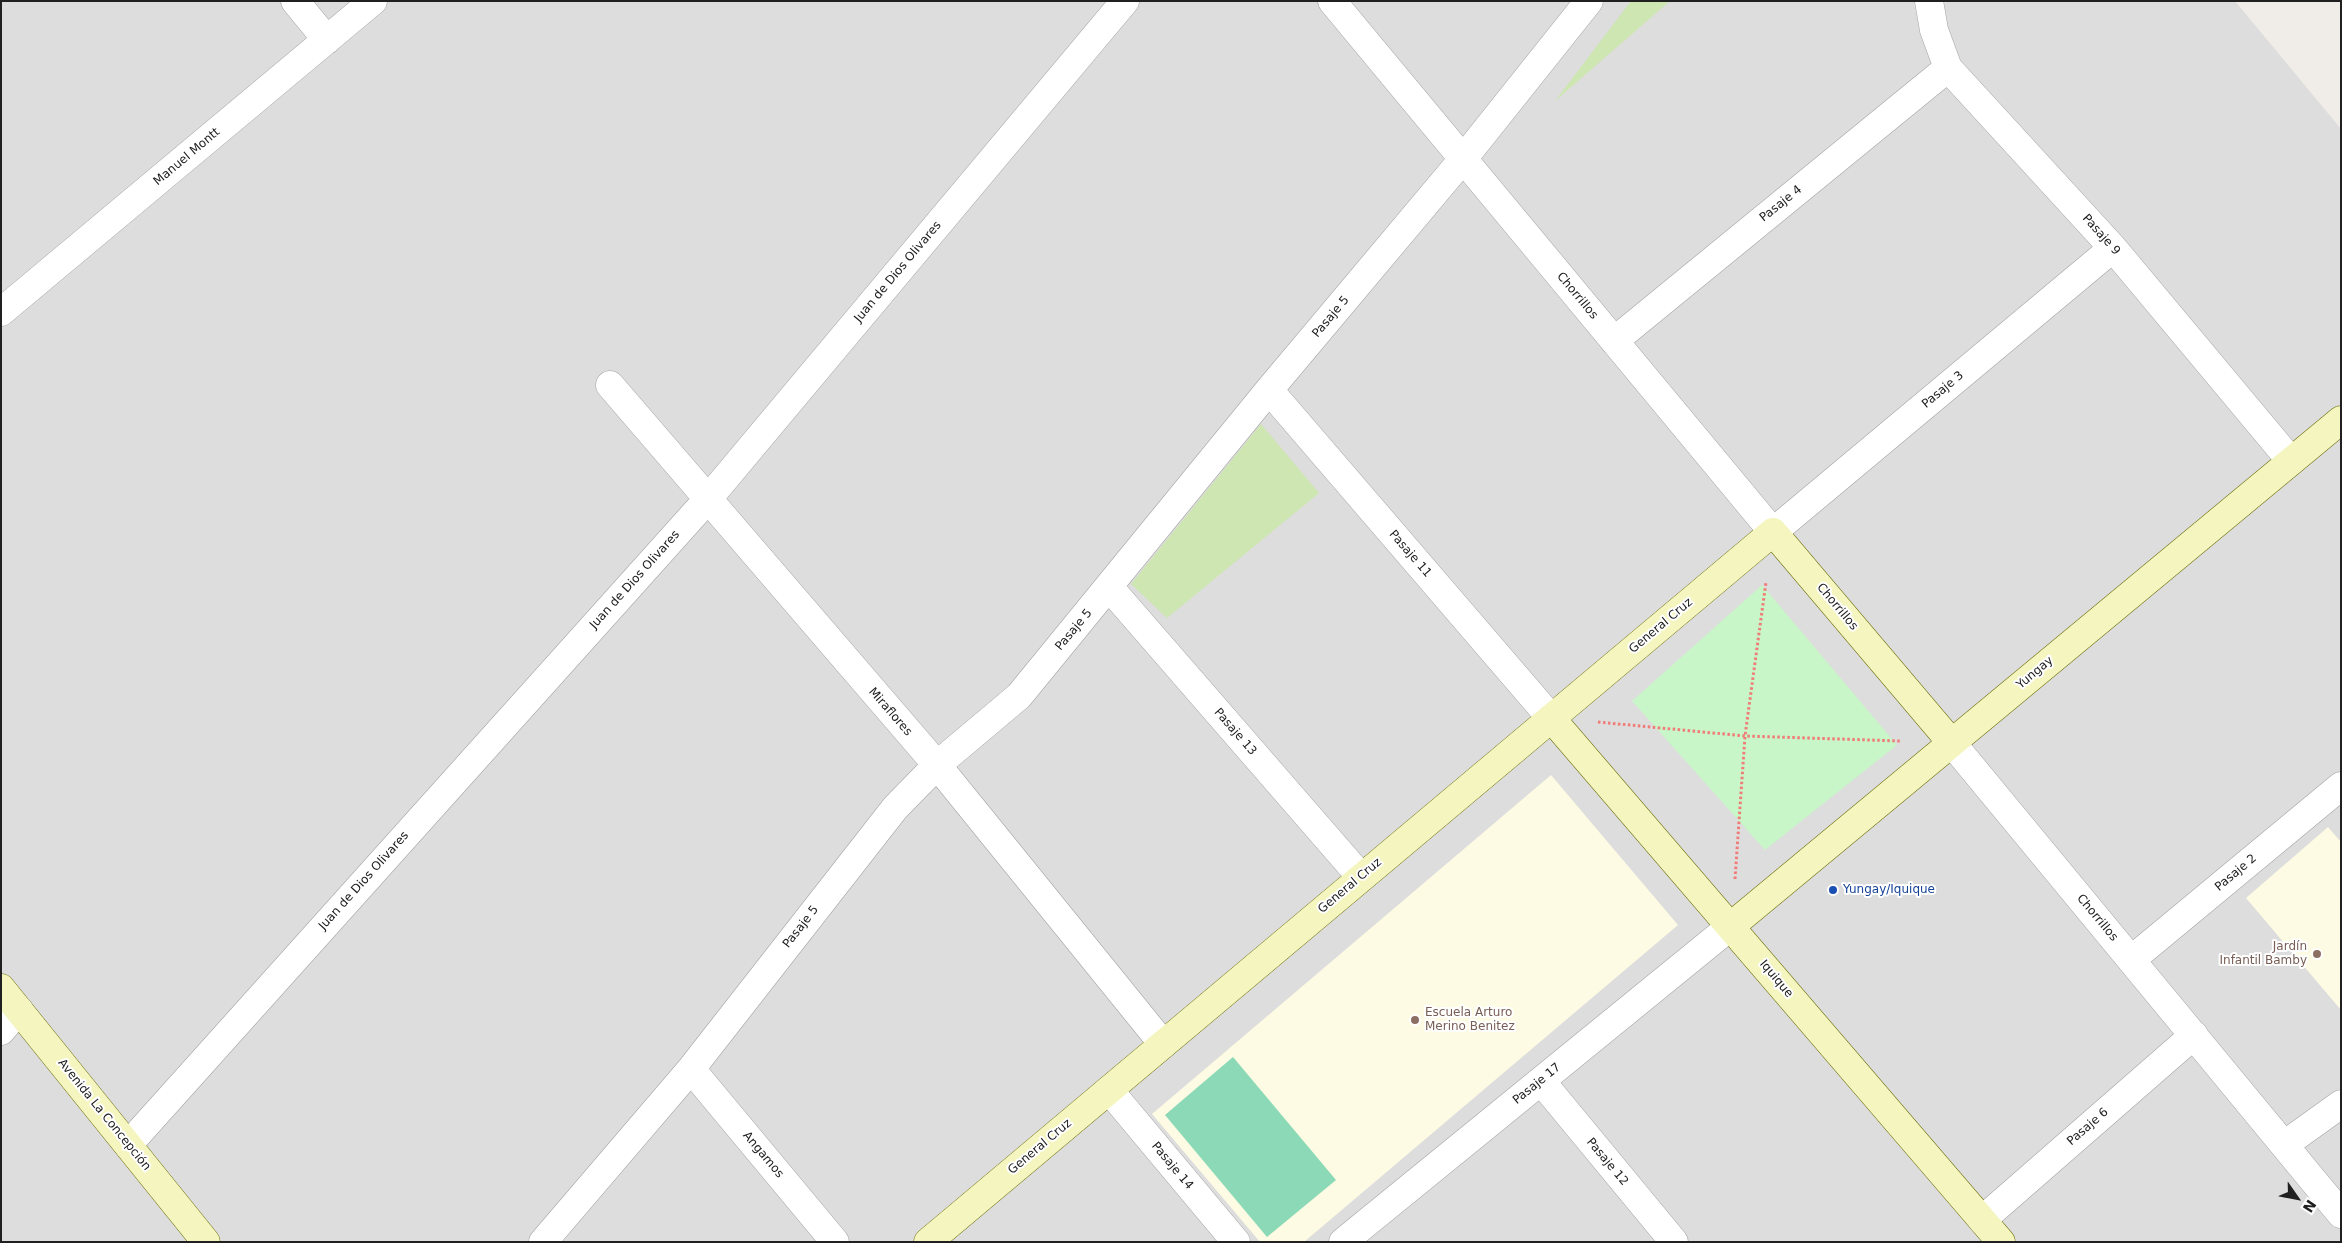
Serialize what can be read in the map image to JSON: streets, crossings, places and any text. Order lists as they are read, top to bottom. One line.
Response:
{"streets":{"street":["Manuel Montt","Pasaje 4","Pasaje 9","Juan de Dios Olivares","Chorrillos","Pasaje 5","Pasaje 3","Pasaje 11","General Cruz","Yungay","Miraflores","Pasaje 13","Pasaje 2","Iquique","Pasaje 17","Avenida La Concepción","Pasaje 6","Angamos","Pasaje 12","Pasaje 14"]},"crossings":[["Pasaje 4","Pasaje 9"],["Pasaje 4","Chorrillos"],["Pasaje 9","Pasaje 3"],["Pasaje 9","Yungay"],["Juan de Dios Olivares","Miraflores"],["Juan de Dios Olivares","Avenida La Concepción"],["Chorrillos","Pasaje 5"],["Chorrillos","Pasaje 3"],["Chorrillos","General Cruz"],["Chorrillos","Yungay"],["Chorrillos","Pasaje 2"],["Chorrillos","Pasaje 6"],["Pasaje 5","Pasaje 11"],["Pasaje 5","Miraflores"],["Pasaje 5","Pasaje 13"],["Pasaje 5","Angamos"],["Pasaje 3","General Cruz"],["Pasaje 11","General Cruz"],["Pasaje 11","Iquique"],["General Cruz","Miraflores"],["General Cruz","Pasaje 13"],["General Cruz","Iquique"],["General Cruz","Pasaje 14"],["Yungay","Iquique"],["Yungay","Pasaje 17"],["Iquique","Pasaje 17"],["Iquique","Pasaje 6"],["Pasaje 17","Pasaje 12"]],"places":["Yungay/Iquique","Jardín Infantil Bamby","Escuela Arturo Merino Benitez"],"north":"bottom right"}
